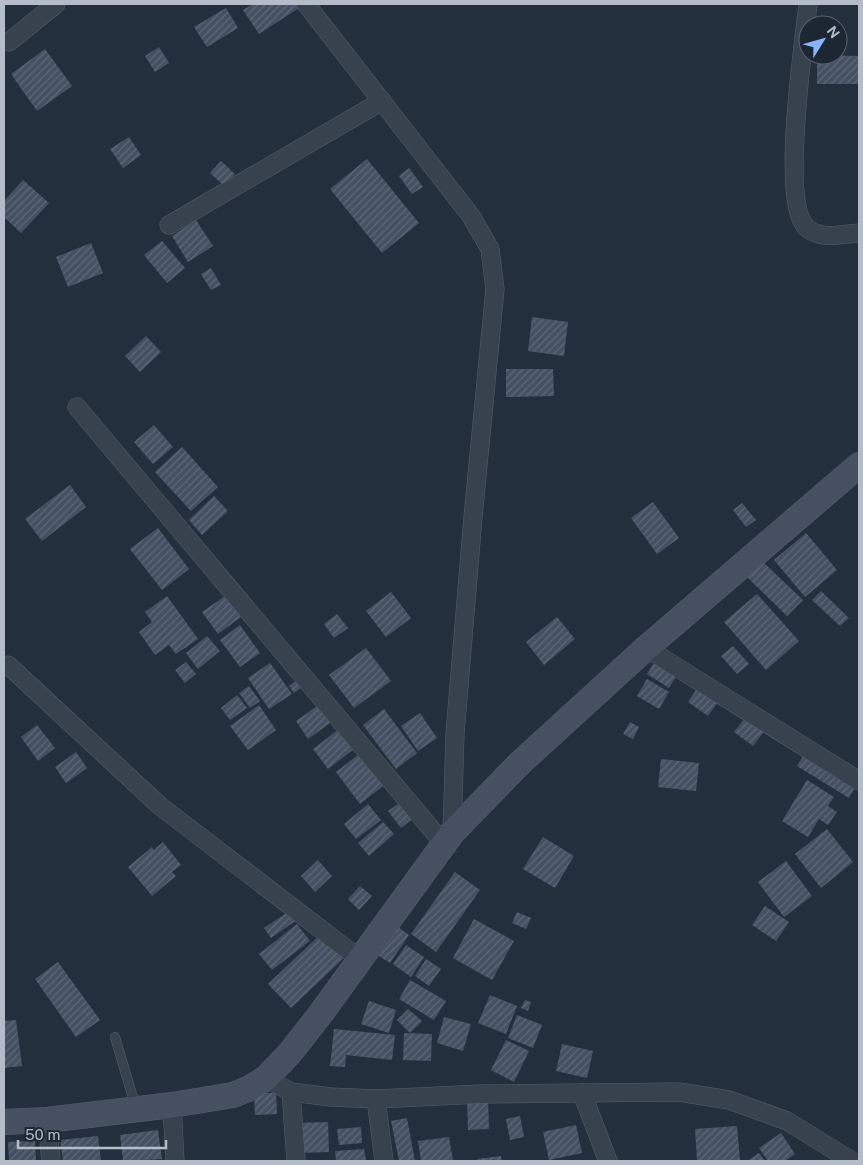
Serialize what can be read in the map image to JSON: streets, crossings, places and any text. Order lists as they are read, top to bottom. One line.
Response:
{"scale_bar":"50 m","north":"top right"}
